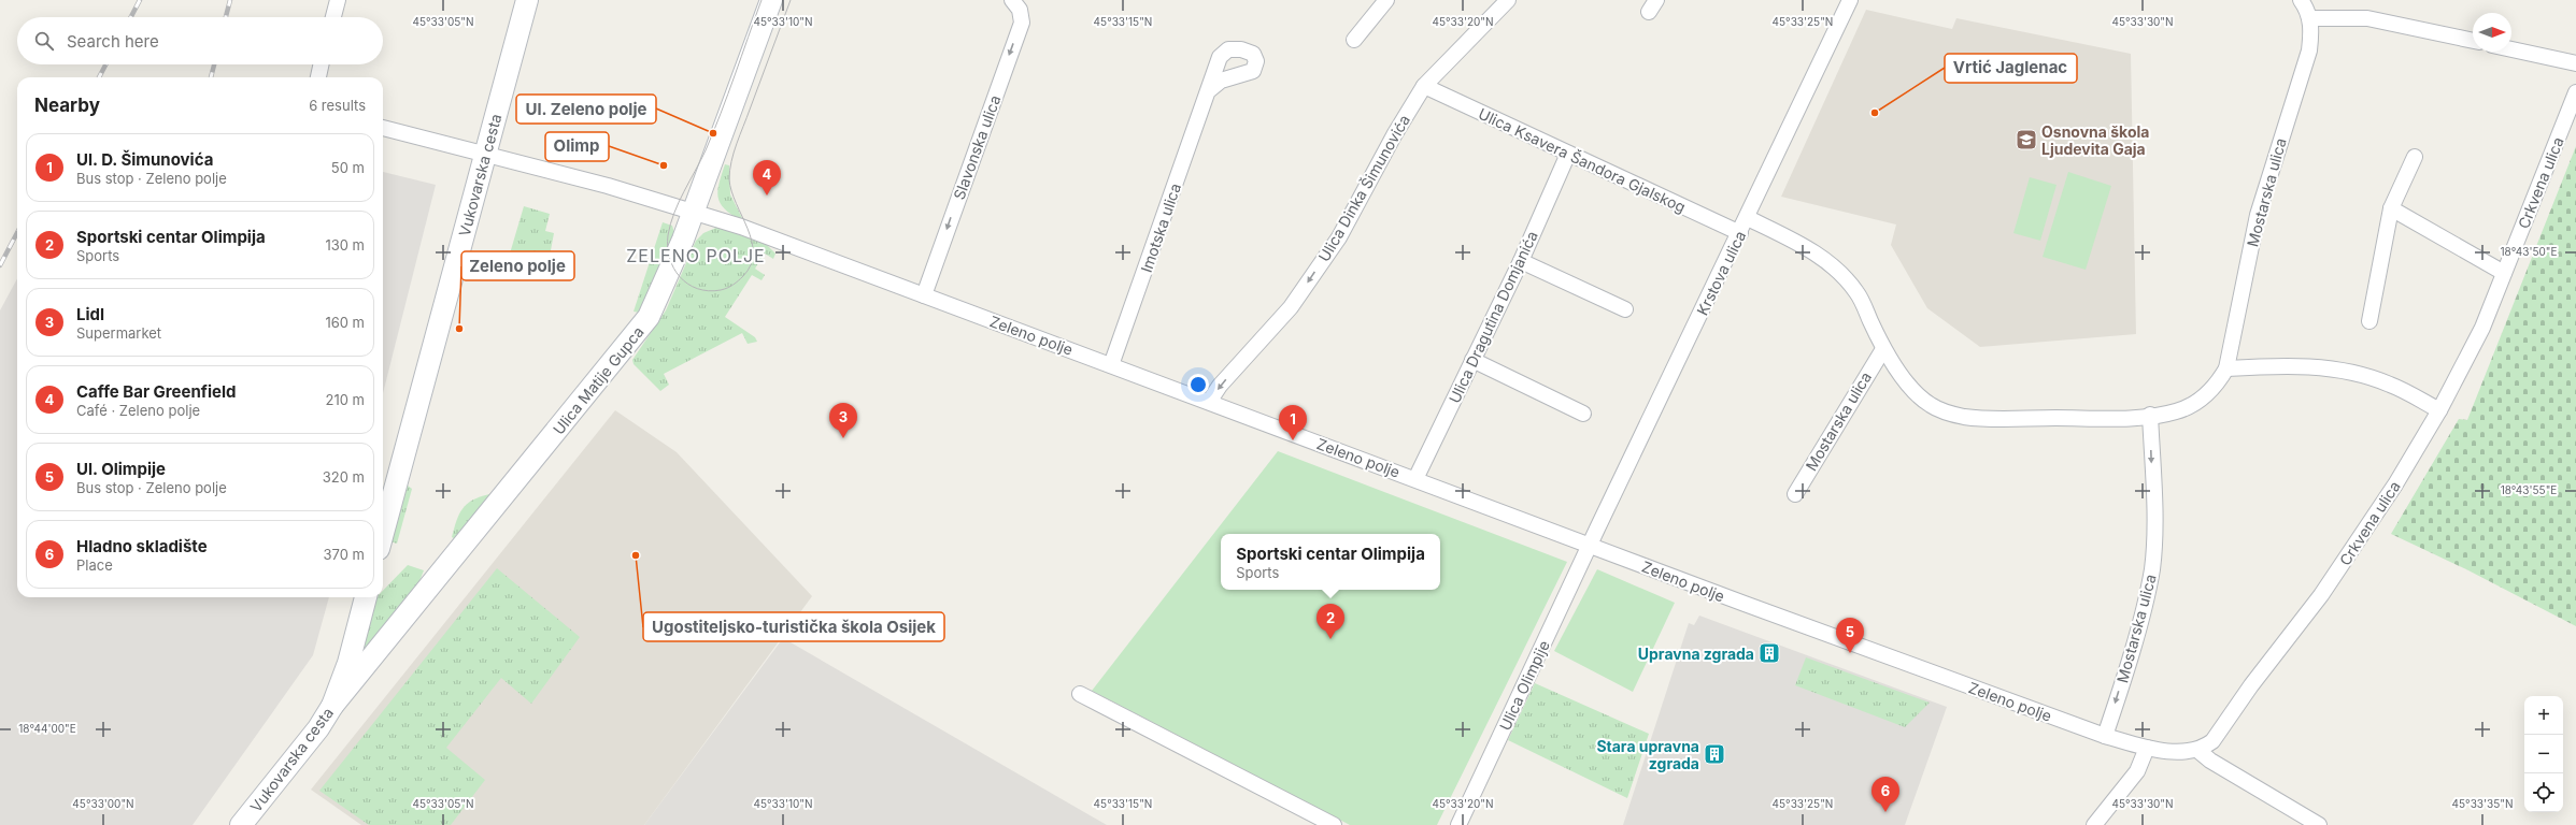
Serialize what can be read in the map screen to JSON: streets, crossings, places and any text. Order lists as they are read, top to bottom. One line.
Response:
{"streets":{"main road":["Vukovarska cesta","Ulica Matije Gupca"],"street":["Slavonska ulica","Ulica Ksavera Šandora Gjalskog","Crkvena ulica","Ulica Dinka Šimunovića","Mostarska ulica","Imotska ulica","Krstova ulica","Ulica Dragutina Domjanića","Zeleno polje","Ulica Olimpije"]},"crossings":[["Slavonska ulica","Zeleno polje"],["Ulica Ksavera Šandora Gjalskog","Ulica Dinka Šimunovića"],["Ulica Ksavera Šandora Gjalskog","Krstova ulica"],["Ulica Ksavera Šandora Gjalskog","Ulica Dragutina Domjanića"],["Vukovarska cesta","Zeleno polje"],["Vukovarska cesta","Ulica Matije Gupca"],["Crkvena ulica","Zeleno polje"],["Ulica Dinka Šimunovića","Zeleno polje"],["Mostarska ulica","Krstova ulica"],["Mostarska ulica","Zeleno polje"],["Imotska ulica","Zeleno polje"],["Krstova ulica","Zeleno polje"],["Krstova ulica","Ulica Olimpije"],["Ulica Dragutina Domjanića","Zeleno polje"],["Zeleno polje","Ulica Matije Gupca"],["Zeleno polje","Ulica Olimpije"]],"one_way":["Slavonska ulica","Ulica Dinka Šimunovića"],"districts":["ZELENO POLJE"],"places":{"other":["Vrtić Jaglenac","Ul. Zeleno polje","Olimp","Zeleno polje","Ugostiteljsko-turistička škola Osijek"],"school or university":["Osnovna škola Ljudevita Gaja"],"building":["Upravna zgrada","Stara upravna zgrada"]},"north":"right","page":{"search":"Search here","heading":["Nearby","6 results"],"list":[{"mark":"1","name":"Ul. D. Šimunovića","note":"Bus stop · Zeleno polje","value":"50 m"},{"mark":"2","name":"Sportski centar Olimpija","note":"Sports","value":"130 m"},{"mark":"3","name":"Lidl","note":"Supermarket","value":"160 m"},{"mark":"4","name":"Caffe Bar Greenfield","note":"Café · Zeleno polje","value":"210 m"},{"mark":"5","name":"Ul. Olimpije","note":"Bus stop · Zeleno polje","value":"320 m"},{"mark":"6","name":"Hladno skladište","note":"Place","value":"370 m"}],"pins":["4","3","1","2","5","6"],"popup":["Sportski centar Olimpija","Sports"],"map_buttons":["+","−"]},"coordinates":["45°33'05\"N","45°33'10\"N","45°33'15\"N","45°33'20\"N","45°33'25\"N","45°33'30\"N","18°43'50\"E","18°43'55\"E","18°44'00\"E","45°33'00\"N","45°33'35\"N"]}
